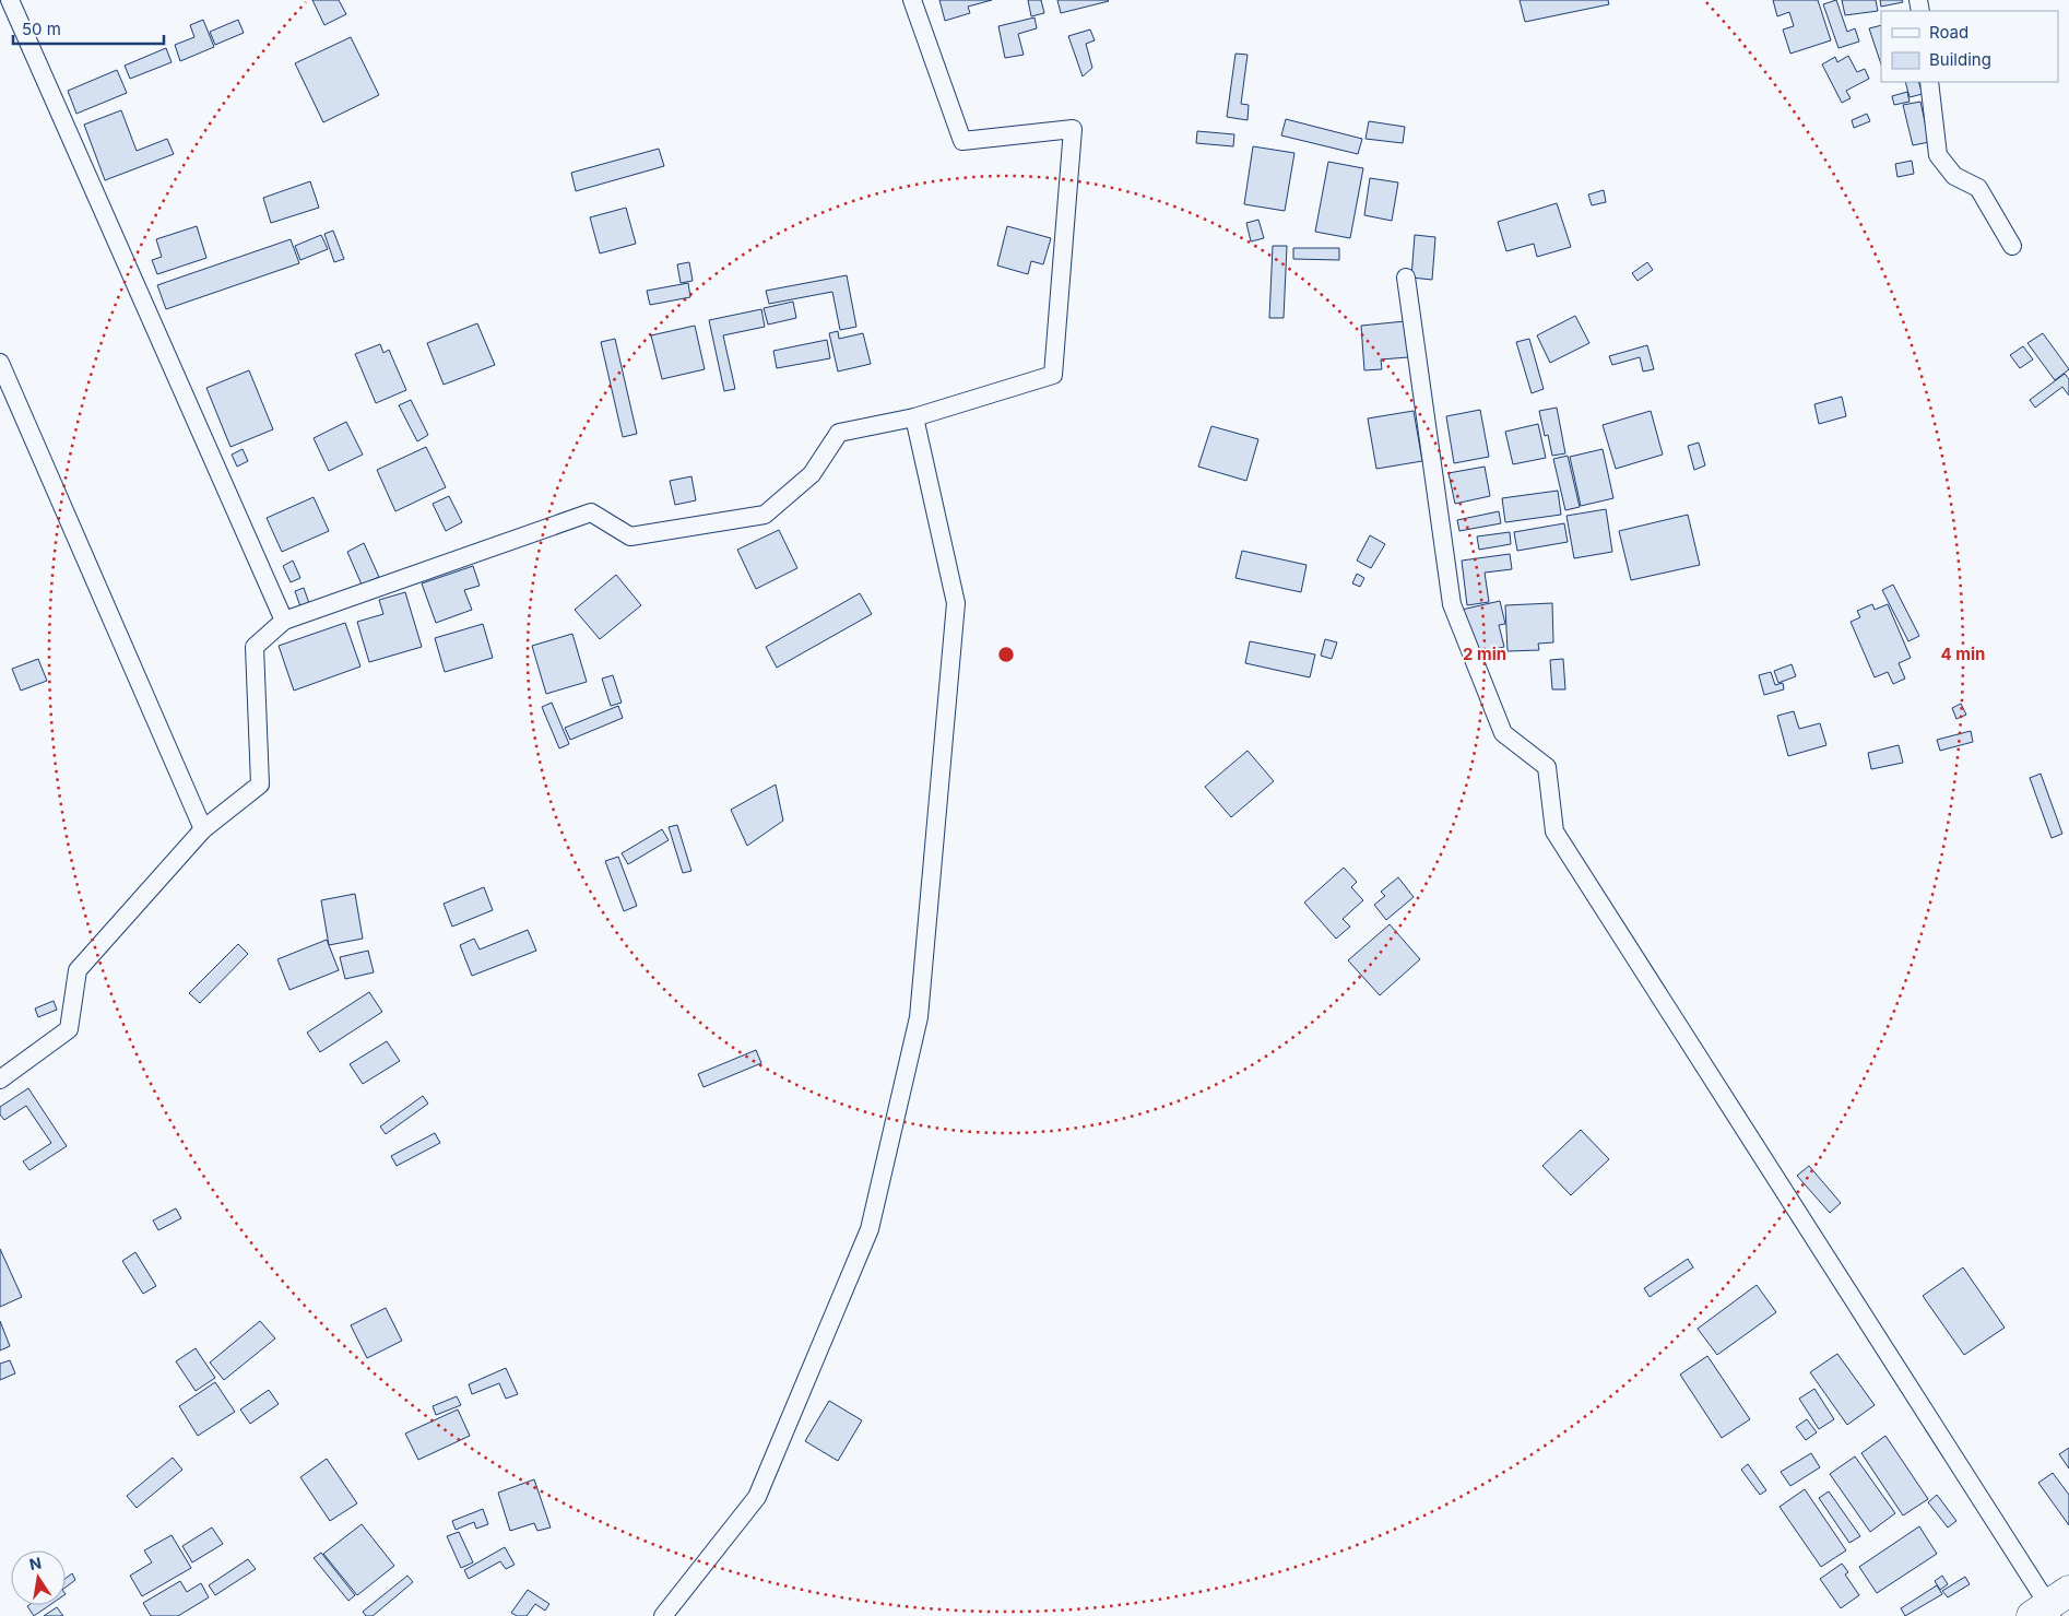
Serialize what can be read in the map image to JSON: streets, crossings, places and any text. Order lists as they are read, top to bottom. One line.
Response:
{"legend":["Road","Building"],"scale_bar":"50 m","north":"top","rings":["2 min","4 min"]}
